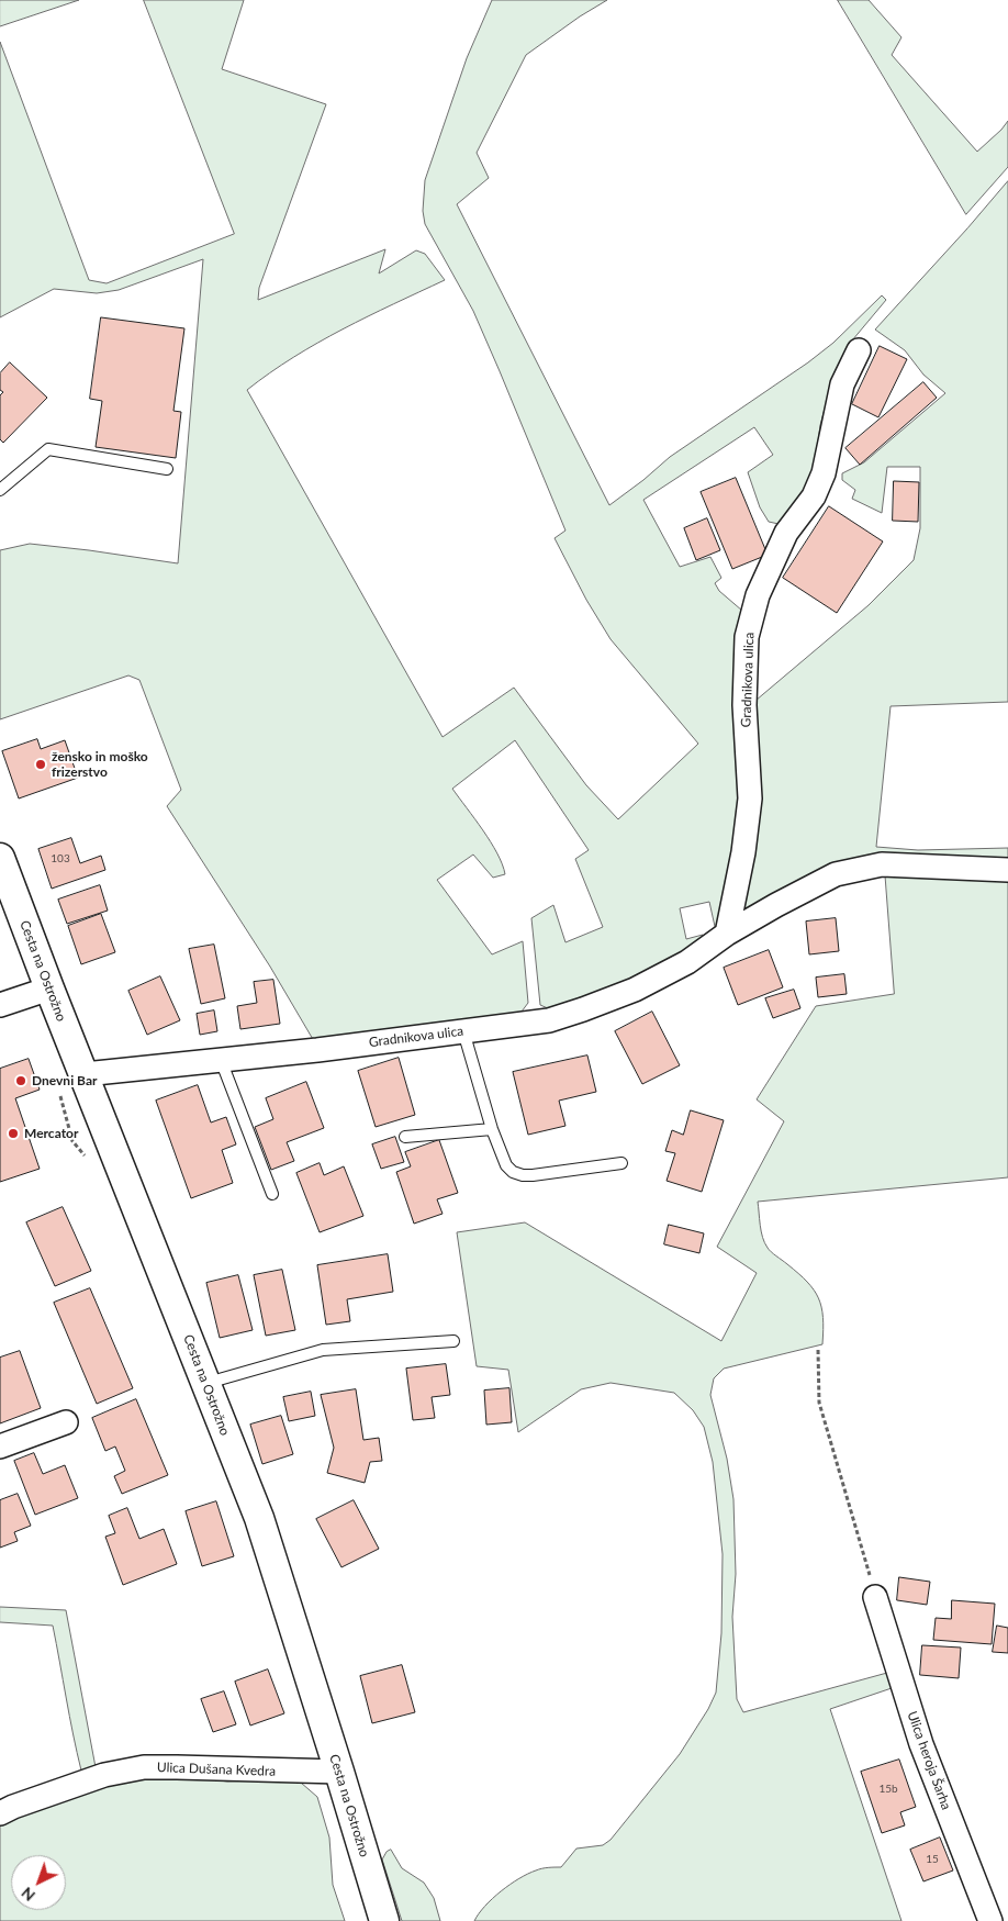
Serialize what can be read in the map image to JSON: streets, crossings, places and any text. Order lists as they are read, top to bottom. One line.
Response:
{"streets":{"street":["Gradnikova ulica","Cesta na Ostrožno","Ulica heroja Šarha","Ulica Dušana Kvedra"]},"crossings":[["Gradnikova ulica","Cesta na Ostrožno"],["Cesta na Ostrožno","Ulica Dušana Kvedra"]],"places":["žensko in moško frizerstvo","Dnevni Bar","Mercator"],"house_numbers":["103","15b","15"],"north":"bottom left"}
